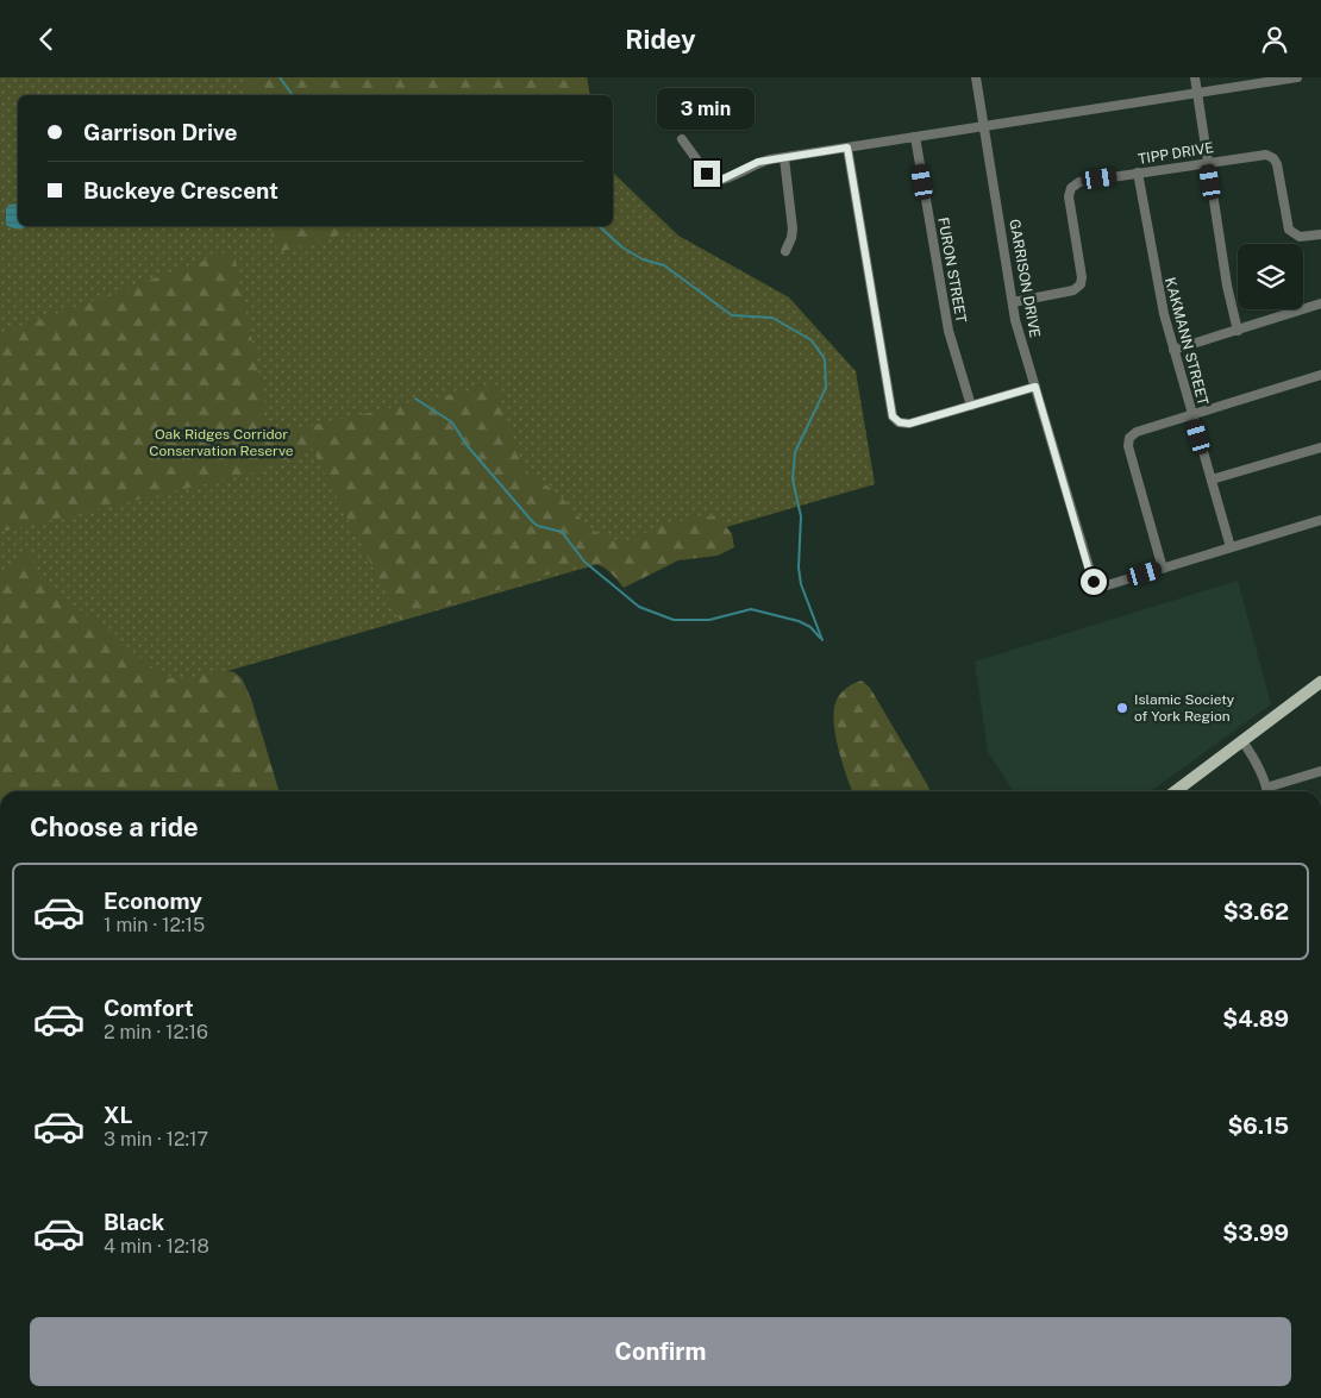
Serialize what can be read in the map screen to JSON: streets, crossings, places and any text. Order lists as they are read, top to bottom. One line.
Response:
{"streets":{"street":["TIPP DRIVE","FURON STREET","GARRISON DRIVE","KAKMANN STREET"]},"crossings":[["TIPP DRIVE","GARRISON DRIVE"],["TIPP DRIVE","KAKMANN STREET"],["GARRISON DRIVE","KAKMANN STREET"]],"parks":["Oak Ridges Corridor Conservation Reserve"],"places":["Islamic Society of York Region"],"page":{"header":"Ridey","bubble":"3 min","banner":["Garrison Drive","Buckeye Crescent"],"heading":"Choose a ride","list":[{"name":"Economy","note":"1 min · 12:15","value":"$3.62"},{"name":"Comfort","note":"2 min · 12:16","value":"$4.89"},{"name":"XL","note":"3 min · 12:17","value":"$6.15"},{"name":"Black","note":"4 min · 12:18","value":"$3.99"}],"buttons":"Confirm"}}
